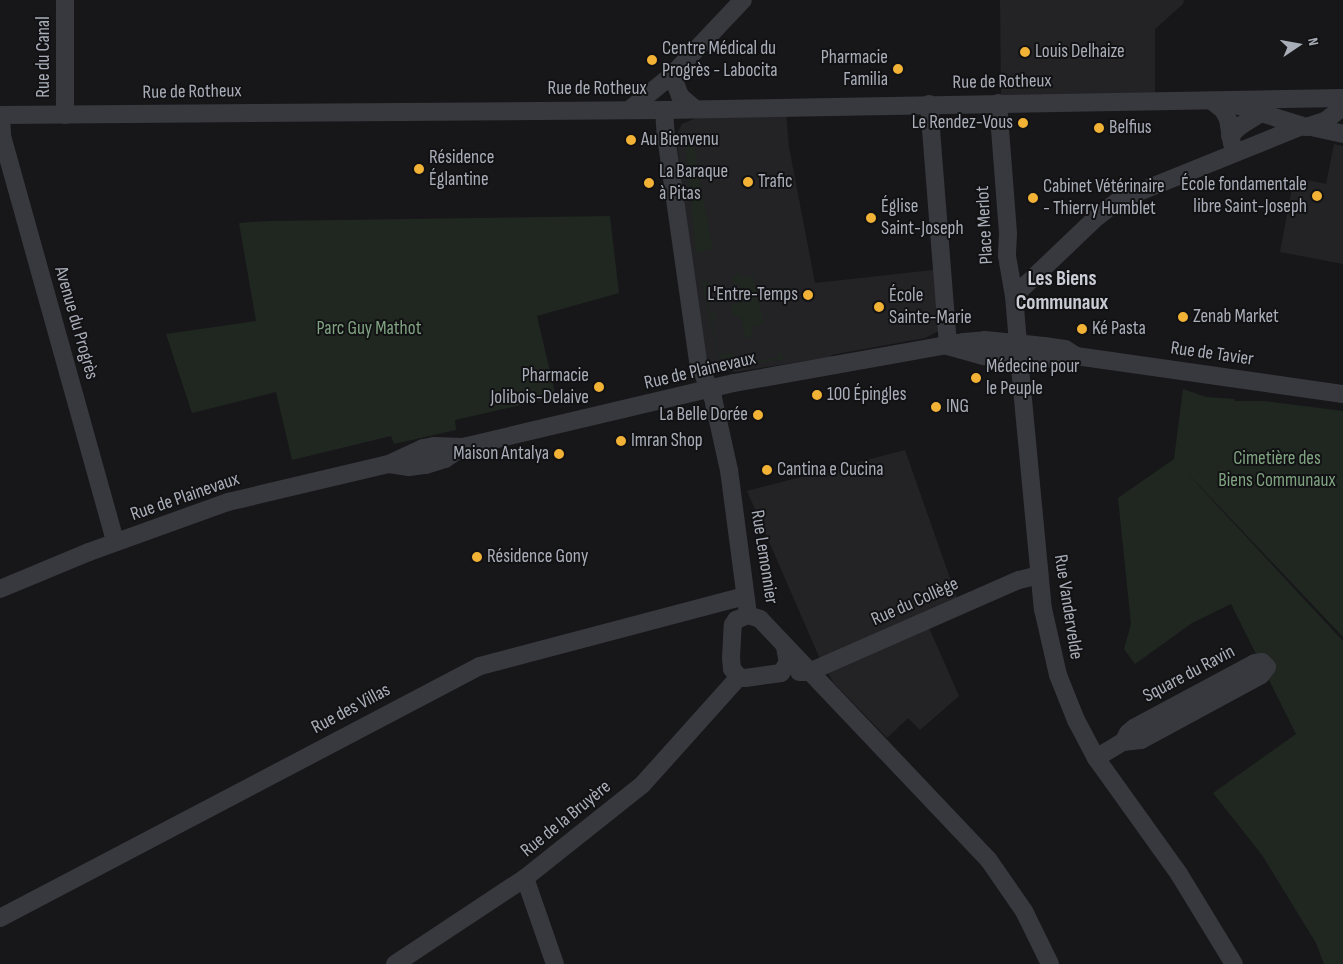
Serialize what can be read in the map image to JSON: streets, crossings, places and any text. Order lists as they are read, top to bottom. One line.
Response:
{"streets":{"street":["Rue du Canal","Rue de Rotheux","Place Merlot","Avenue du Progrès","Rue de Tavier","Rue de Plainevaux","Rue Lemonnier","Rue du Collège","Rue Vandervelde","Square du Ravin","Rue des Villas","Rue de la Bruyère"]},"crossings":[["Rue du Canal","Rue de Rotheux"],["Rue de Rotheux","Place Merlot"],["Rue de Rotheux","Avenue du Progrès"],["Rue de Rotheux","Rue Lemonnier"],["Place Merlot","Rue de Tavier"],["Place Merlot","Rue de Plainevaux"],["Place Merlot","Rue Vandervelde"],["Avenue du Progrès","Rue de Plainevaux"],["Rue de Tavier","Rue de Plainevaux"],["Rue de Tavier","Rue Vandervelde"],["Rue de Plainevaux","Rue Lemonnier"],["Rue de Plainevaux","Rue Vandervelde"],["Rue Lemonnier","Rue du Collège"],["Rue Lemonnier","Rue des Villas"],["Rue Lemonnier","Rue de la Bruyère"],["Rue du Collège","Rue Vandervelde"],["Rue Vandervelde","Square du Ravin"]],"districts":["Les Biens Communaux"],"parks":["Parc Guy Mathot","Cimetière des Biens Communaux"],"places":["Louis Delhaize","Centre Médical du Progrès - Labocita","Pharmacie Familia","Le Rendez-Vous","Belfius","Au Bienvenu","Résidence Églantine","Trafic","La Baraque à Pitas","École fondamentale libre Saint-Joseph","Cabinet Vétérinaire - Thierry Humblet","Église Saint-Joseph","L'Entre-Temps","École Sainte-Marie","Zenab Market","Ké Pasta","Médecine pour le Peuple","Pharmacie Jolibois-Delaive","100 Épingles","ING","La Belle Dorée","Imran Shop","Maison Antalya","Cantina e Cucina","Résidence Gony"],"north":"right"}
